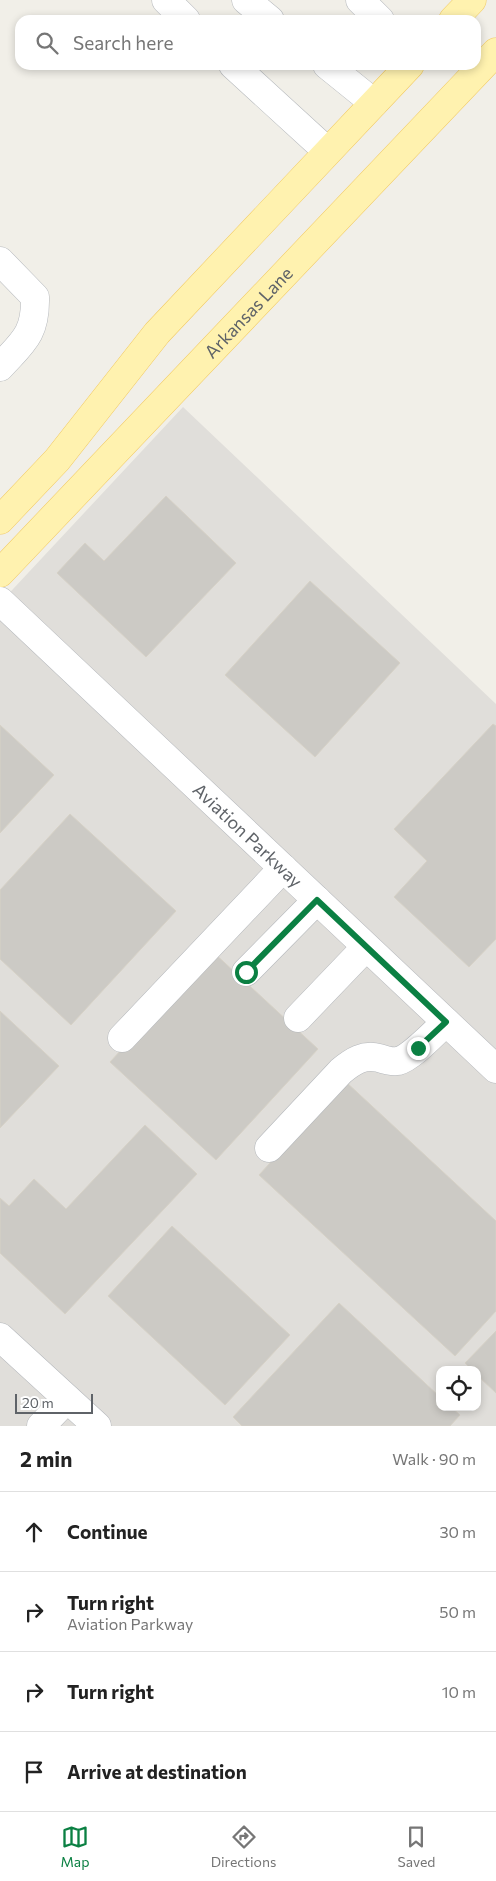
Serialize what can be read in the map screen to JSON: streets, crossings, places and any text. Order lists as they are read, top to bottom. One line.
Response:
{"streets":{"main road":["Arkansas Lane"],"street":["Aviation Parkway"]},"scale_bar":"20 m","page":{"search":"Search here","scale":"20 m","heading":["2 min","Walk · 90 m"],"list":[["Continue","30 m"],["Turn right","Aviation Parkway","50 m"],["Turn right","10 m"],"Arrive at destination"],"nav":["Map","Directions","Saved"]}}
